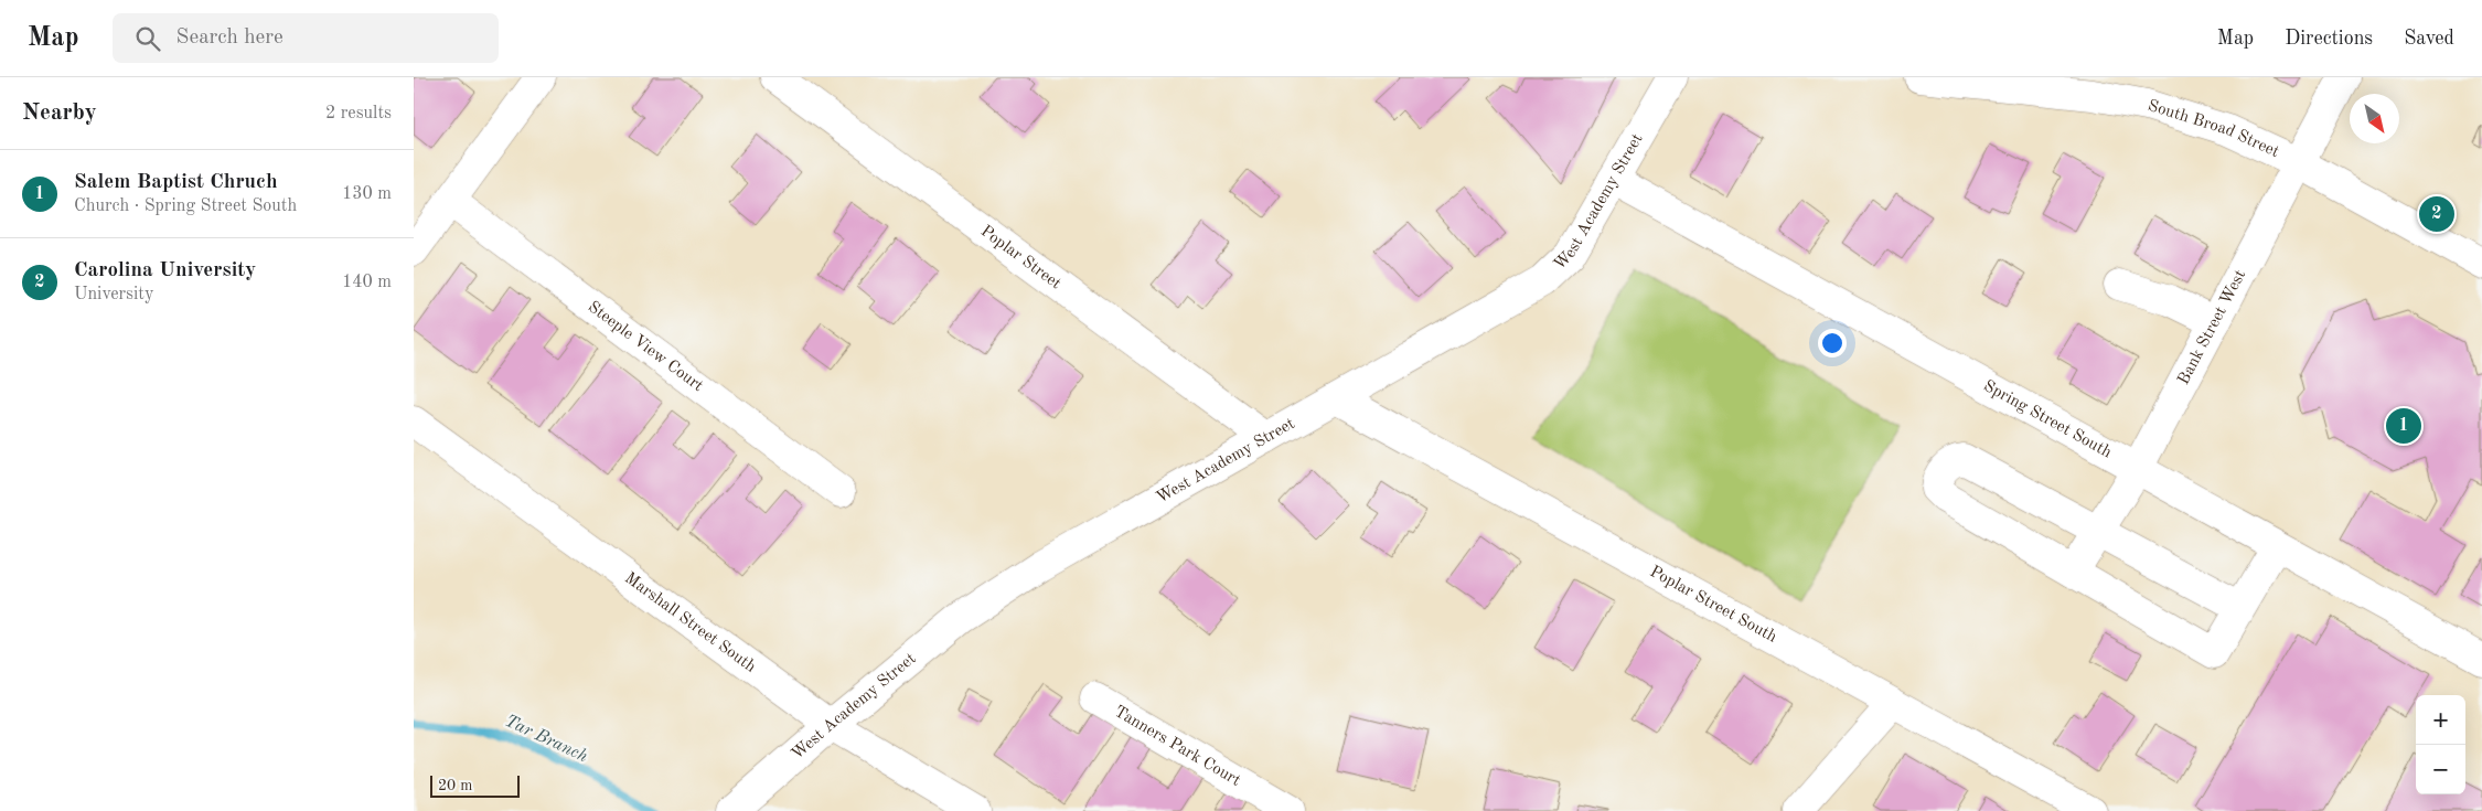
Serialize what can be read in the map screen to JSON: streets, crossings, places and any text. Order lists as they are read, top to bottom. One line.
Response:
{"streets":{"street":["South Broad Street","West Academy Street","Poplar Street","Bank Street West","Steeple View Court","Spring Street South","Poplar Street South","Marshall Street South","Tanners Park Court"]},"crossings":[["South Broad Street","Bank Street West"],["West Academy Street","Poplar Street"],["West Academy Street","Spring Street South"],["West Academy Street","Poplar Street South"],["West Academy Street","Marshall Street South"],["Bank Street West","Spring Street South"]],"water":["Tar Branch"],"scale_bar":"20 m","north":"bottom right","page":{"header":"Map","search":"Search here","nav":["Map","Directions","Saved"],"heading":["Nearby","2 results"],"list":[{"mark":"1","name":"Salem Baptist Chruch","note":"Church · Spring Street South","value":"130 m"},{"mark":"2","name":"Carolina University","note":"University","value":"140 m"}],"pins":["2","1"],"map_buttons":["+","−"],"scale":"20 m"}}
